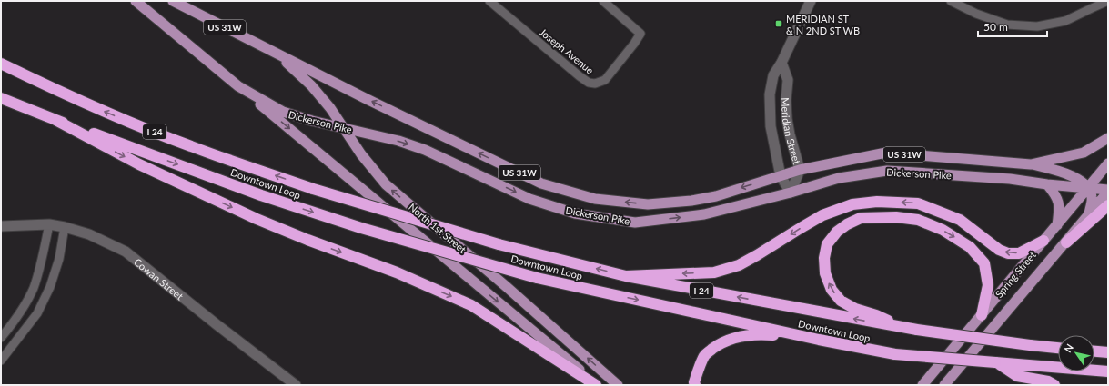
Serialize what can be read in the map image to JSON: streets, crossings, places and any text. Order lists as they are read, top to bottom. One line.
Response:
{"streets":{"highway":["I 24","Downtown Loop"],"main road":["US 31W","Dickerson Pike","North 1st Street","Spring Street"],"street":["Joseph Avenue","Meridian Street","Cowan Street"]},"crossings":[["Dickerson Pike","Meridian Street"],["Dickerson Pike","North 1st Street"],["Dickerson Pike","Spring Street"]],"places":{"transit":["MERIDIAN ST & N 2ND ST WB"]},"scale_bar":"50 m","north":"top left"}
